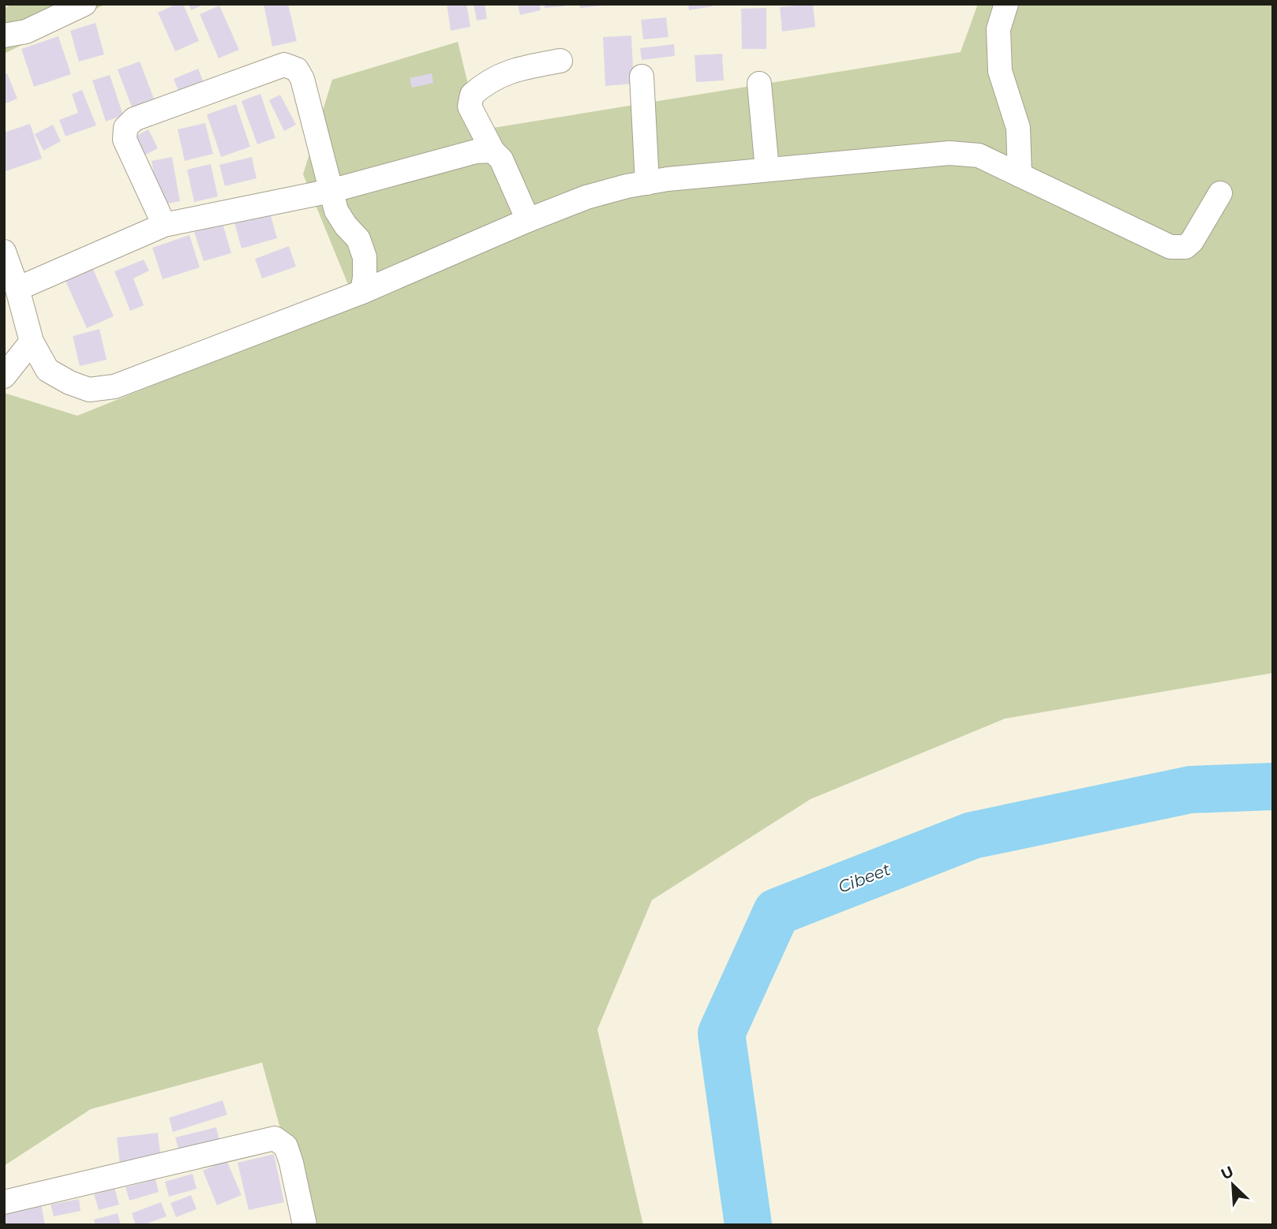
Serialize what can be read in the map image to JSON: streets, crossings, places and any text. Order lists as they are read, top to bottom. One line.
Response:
{"water":["Cibeet"],"north":"top left"}
